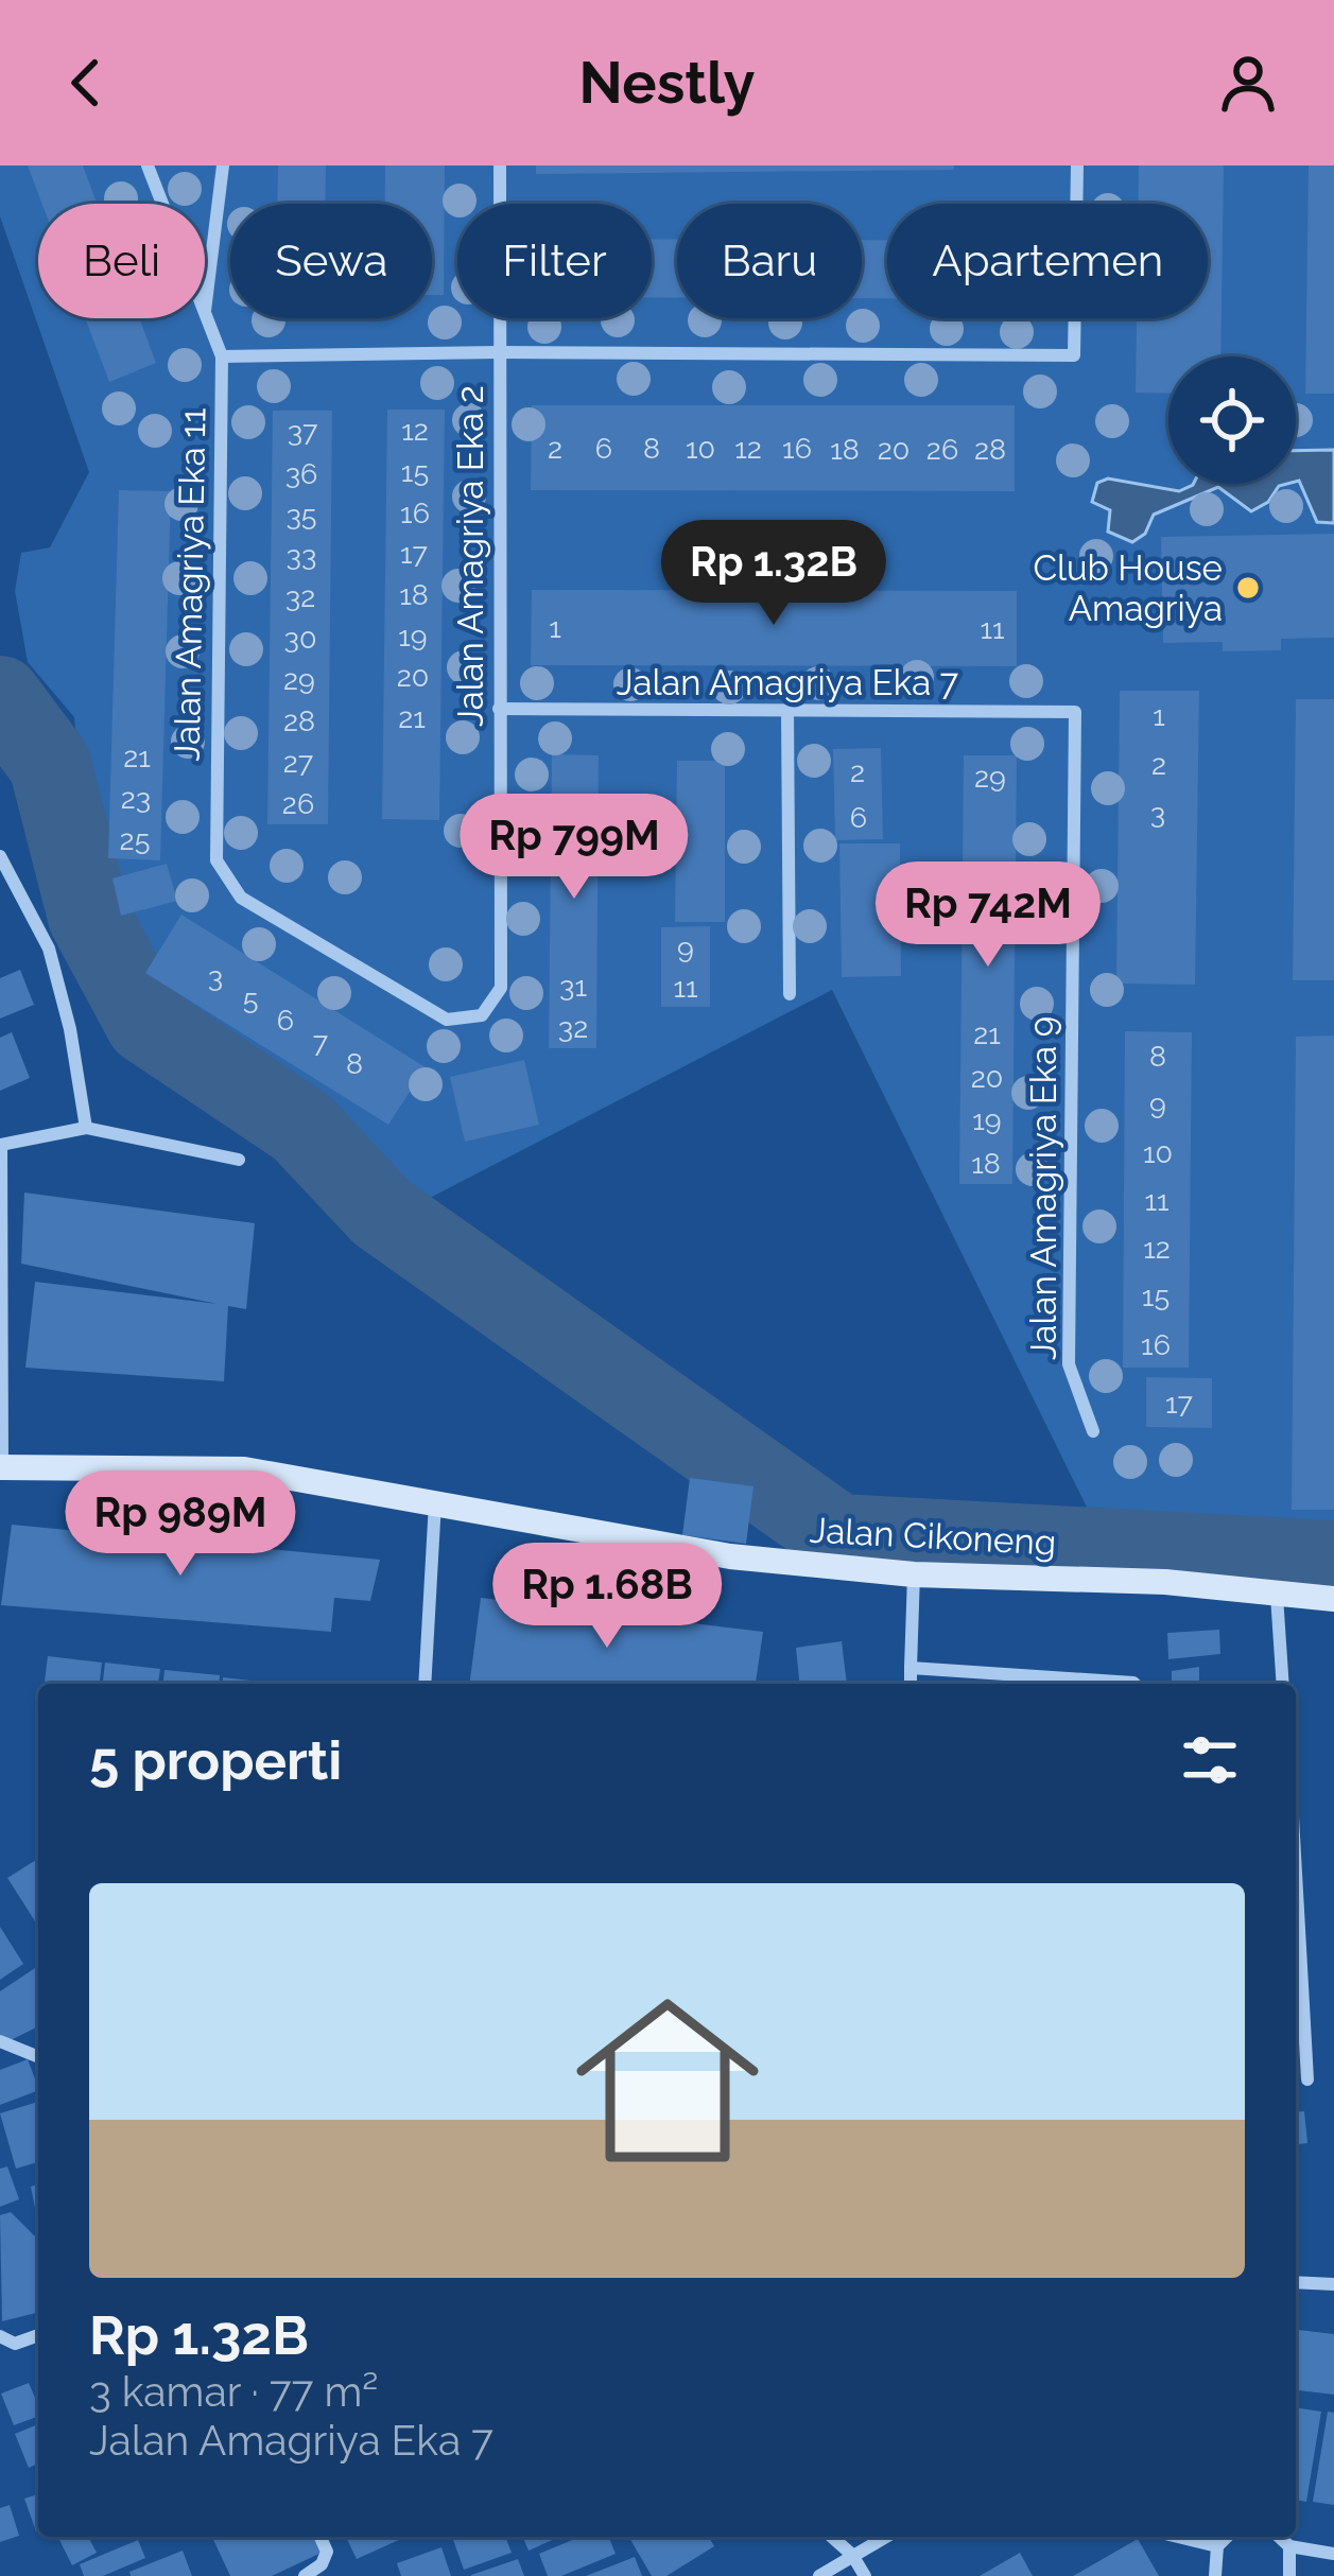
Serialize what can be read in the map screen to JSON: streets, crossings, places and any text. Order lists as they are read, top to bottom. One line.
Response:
{"streets":{"street":["Jalan Amagriya Eka 2","Jalan Amagriya Eka 11","Jalan Amagriya Eka 7","Jalan Amagriya Eka 9","Jalan Cikoneng"]},"crossings":[["Jalan Amagriya Eka 2","Jalan Amagriya Eka 11"],["Jalan Amagriya Eka 2","Jalan Amagriya Eka 7"],["Jalan Amagriya Eka 7","Jalan Amagriya Eka 9"]],"places":["Club House Amagriya"],"house_numbers":["12","37","2","6","8","10","12","16","18","20","26","28","15","36","16","35","17","33","18","32","1","11","19","30","20","29","1","21","28","21","27","2","2","29","23","26","3","6","25","9","3","31","11","5","6","32","21","7","8","8","20","9","19","10","18","11","12","15","16","17"],"page":{"header":"Nestly","chip":["Beli","Sewa","Filter","Baru","Apartemen"],"price":["Rp 1.32B","Rp 799M","Rp 742M","Rp 989M","Rp 1.68B"],"heading":"5 properti","list":[{"name":"Rp 1.32B","note":"3 kamar · 77 m² · Jalan Amagriya Eka 7"}]}}
